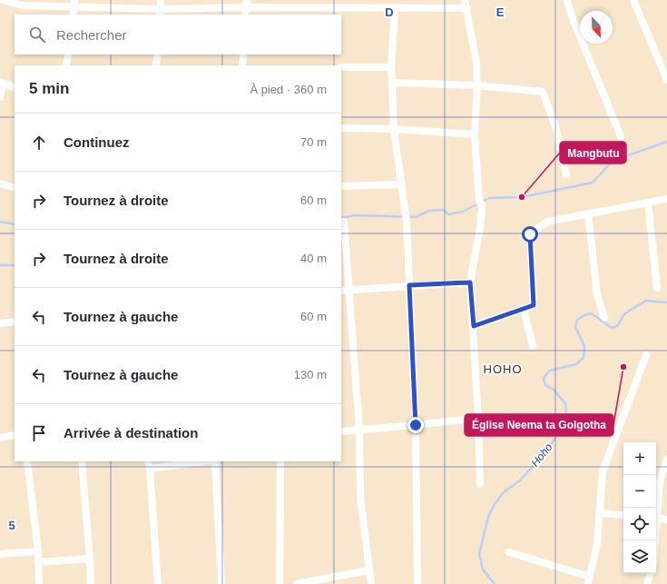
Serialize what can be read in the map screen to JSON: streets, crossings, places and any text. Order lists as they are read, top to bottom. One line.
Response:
{"districts":["HOHO"],"water":["Hoho"],"places":["Mangbutu","Église Neema ta Golgotha"],"north":"bottom right","page":{"search":"Rechercher","heading":["5 min","À pied · 360 m"],"list":[["Continuez","70 m"],["Tournez à droite","60 m"],["Tournez à droite","40 m"],["Tournez à gauche","60 m"],["Tournez à gauche","130 m"],"Arrivée à destination"],"map_buttons":["+","−"]},"grid":{"columns":["D","E"],"rows":["5"]}}
